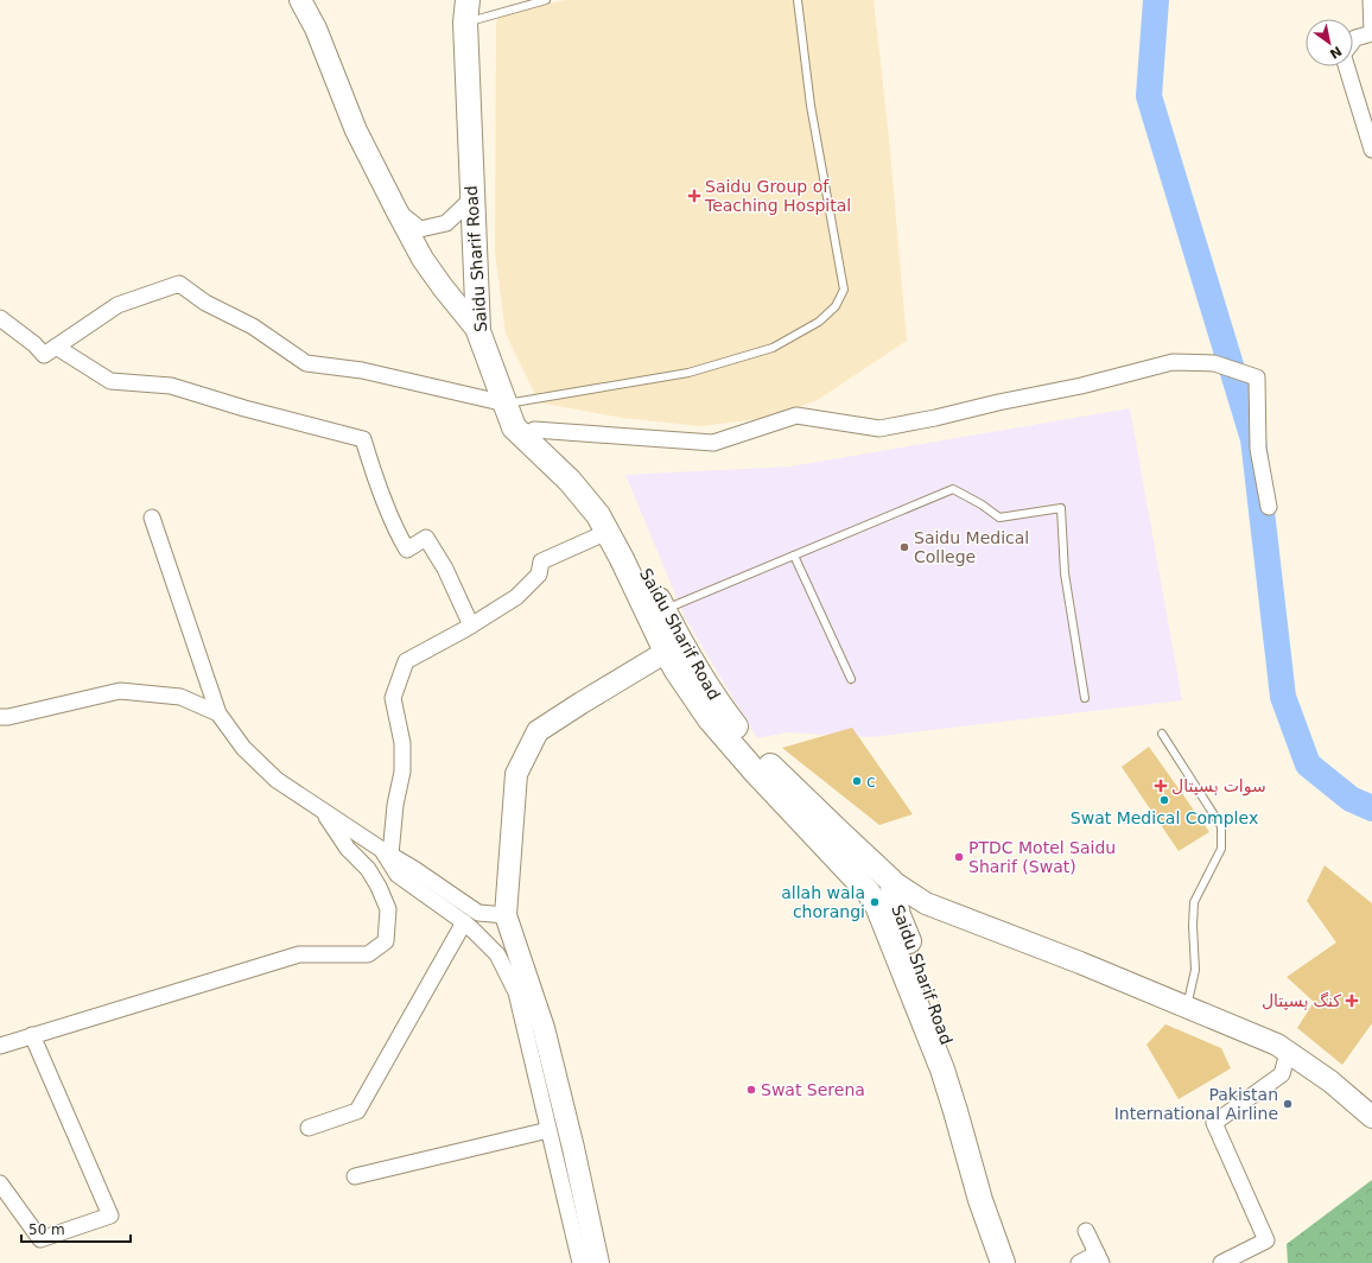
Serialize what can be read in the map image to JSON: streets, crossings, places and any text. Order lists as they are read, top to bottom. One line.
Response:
{"streets":{"main road":["Saidu Sharif Road"]},"places":{"health":["Saidu Group of Teaching Hospital","سوات ہسپتال","کنگ ہسپتال"],"other":["Saidu Medical College","c","Swat Medical Complex","PTDC Motel Saidu Sharif (Swat)","allah wala chorangi","Swat Serena","Pakistan International Airline"]},"scale_bar":"50 m","north":"bottom right"}
